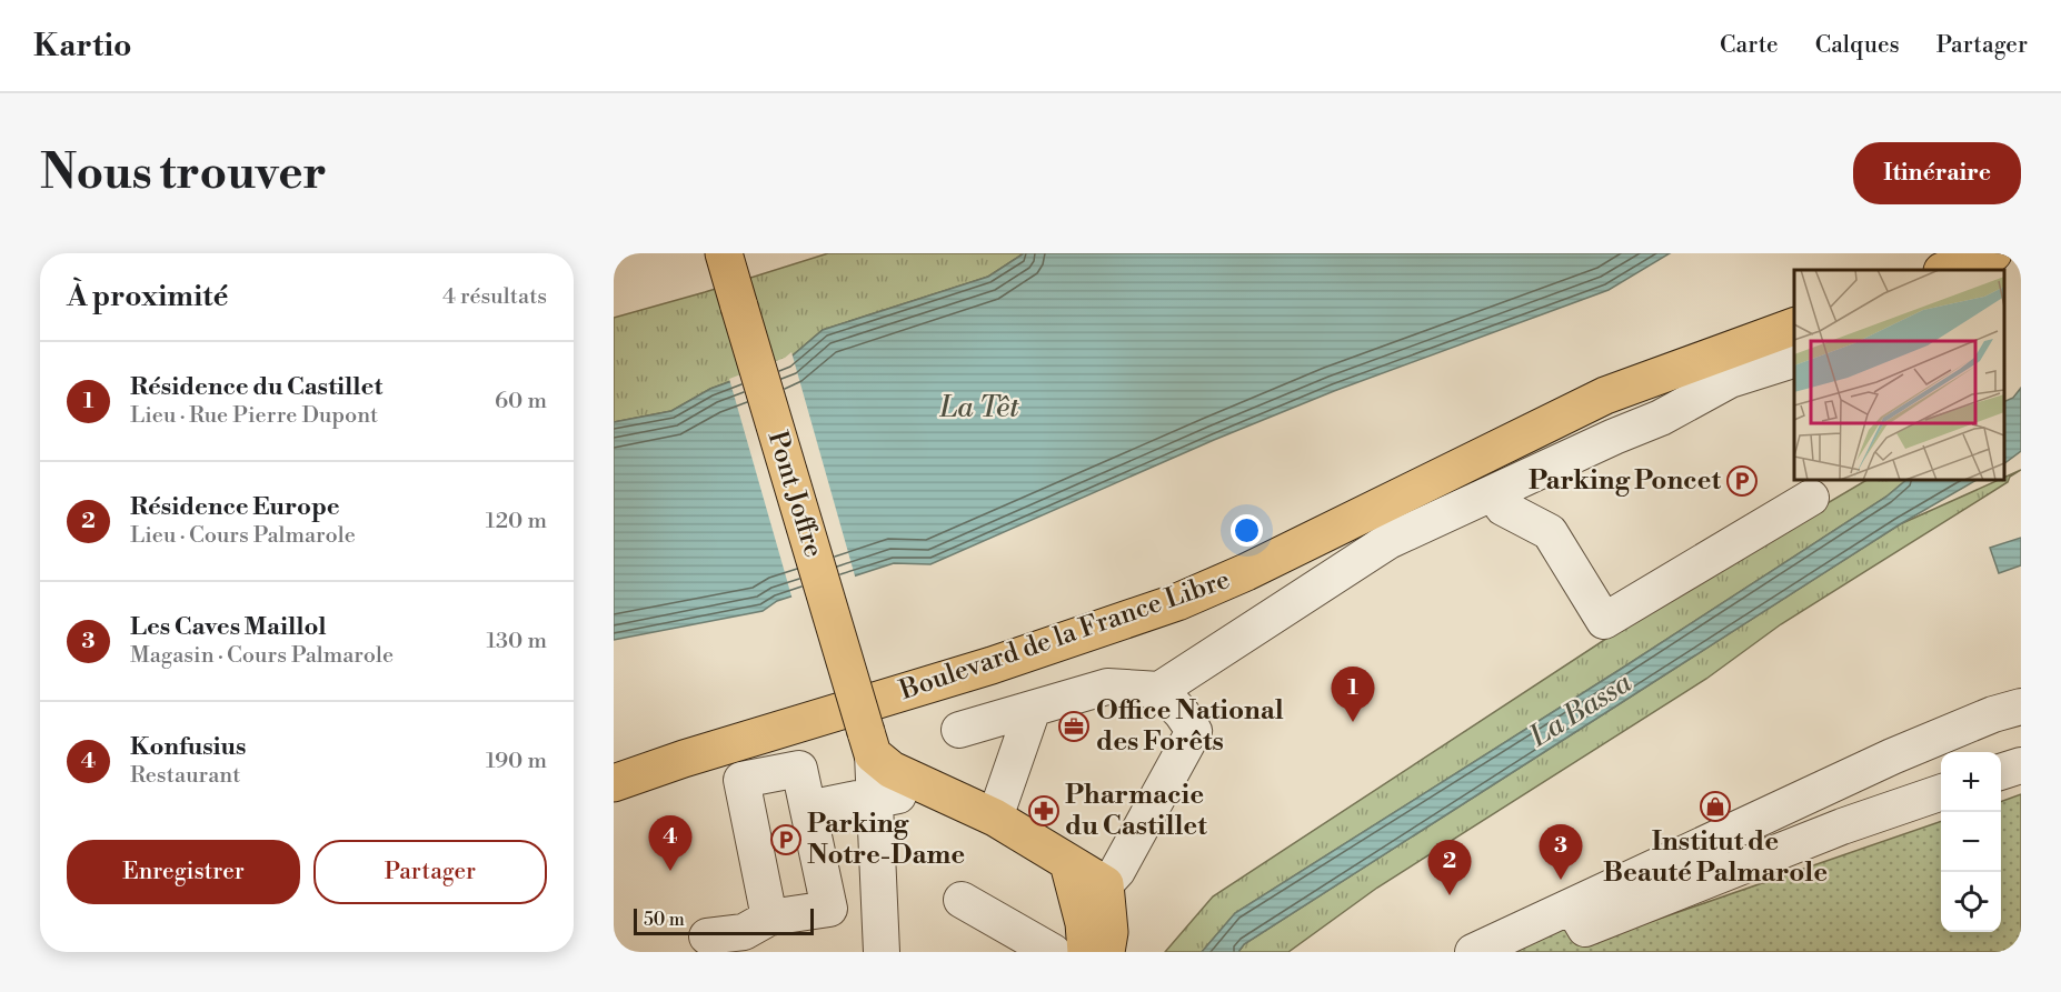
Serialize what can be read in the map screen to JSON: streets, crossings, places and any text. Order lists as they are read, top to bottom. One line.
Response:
{"streets":{"main road":["Pont Joffre","Boulevard de la France Libre"]},"water":["La Têt","La Bassa"],"places":{"parking":["Parking Poncet","Parking Notre-Dame"],"office":["Office National des Forêts"],"shop":["Institut de Beauté Palmarole"],"pharmacy":["Pharmacie du Castillet"]},"scale_bar":"50 m","page":{"header":"Kartio","nav":["Carte","Calques","Partager"],"buttons":["Itinéraire",["Enregistrer","Partager"]],"title":"Nous trouver","heading":["À proximité","4 résultats"],"list":[{"mark":"1","name":"Résidence du Castillet","note":"Lieu · Rue Pierre Dupont","value":"60 m"},{"mark":"2","name":"Résidence Europe","note":"Lieu · Cours Palmarole","value":"120 m"},{"mark":"3","name":"Les Caves Maillol","note":"Magasin · Cours Palmarole","value":"130 m"},{"mark":"4","name":"Konfusius","note":"Restaurant","value":"190 m"}],"pins":["1","4","3","2"],"map_buttons":["+","−"],"scale":"50 m"}}
